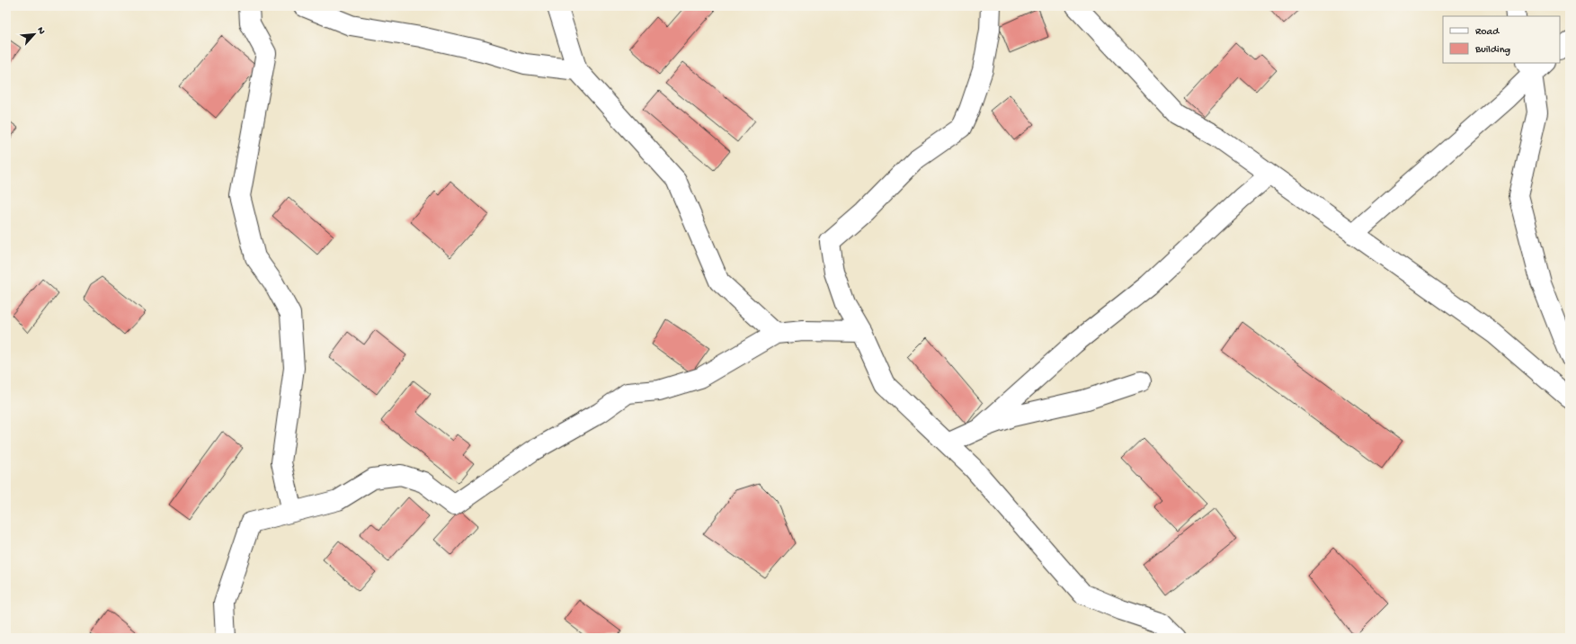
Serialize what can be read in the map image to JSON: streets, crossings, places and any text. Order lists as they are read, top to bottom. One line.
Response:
{"legend":["Road","Building"],"north":"top right"}
